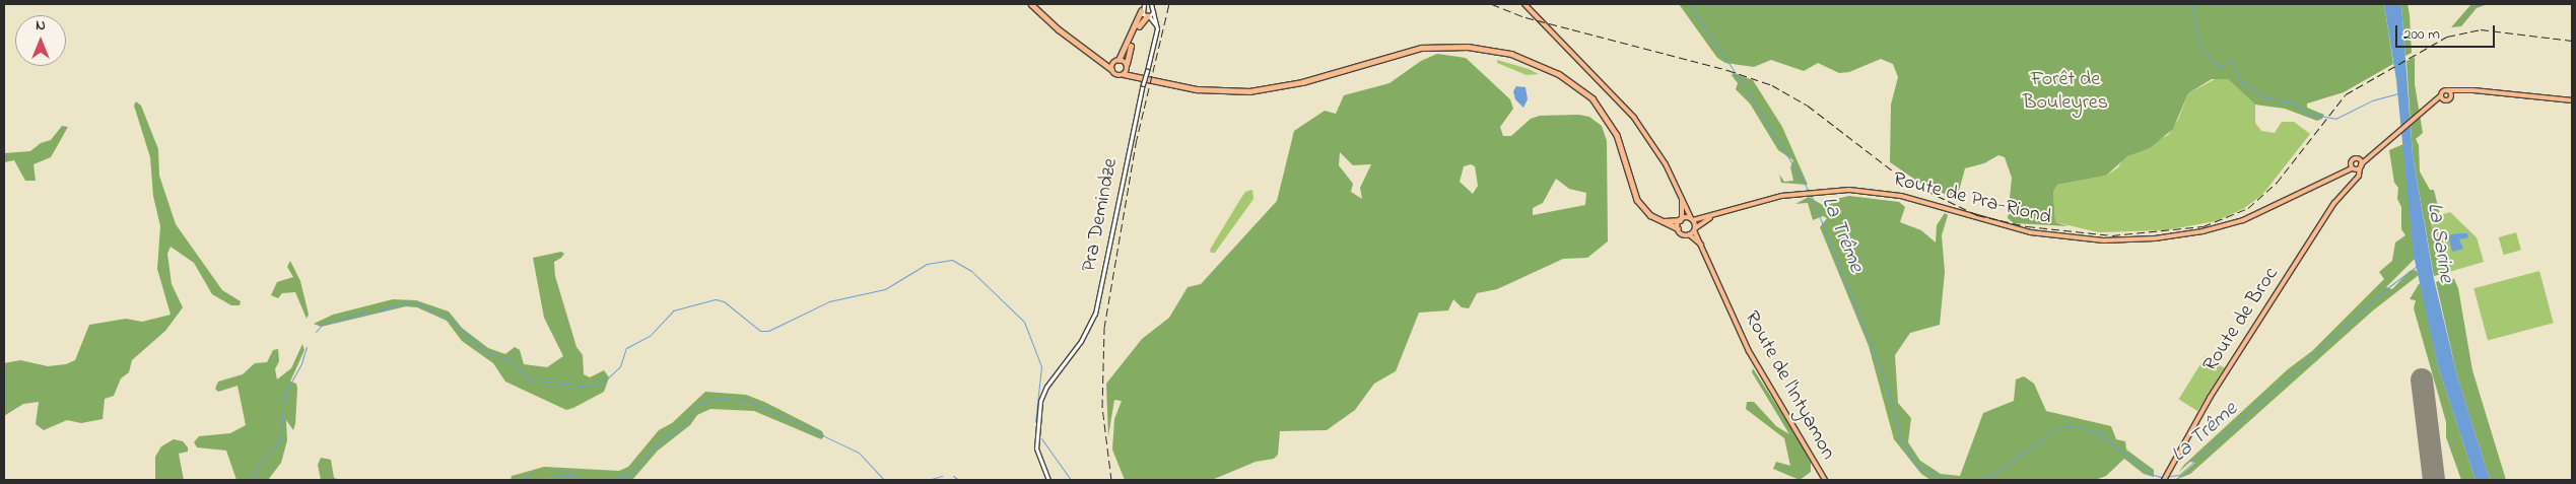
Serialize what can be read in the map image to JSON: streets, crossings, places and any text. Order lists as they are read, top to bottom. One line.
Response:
{"streets":{"main road":["Route de Pra-Riond","Route de Broc","Route de l'Intyamon"],"street":["Pra Demindze"]},"crossings":[["Route de Pra-Riond","Route de Broc"],["Route de Pra-Riond","Route de l'Intyamon"]],"water":["La Trême","La Sarine"],"parks":["Forêt de Bouleyres"],"scale_bar":"200 m","north":"top"}
